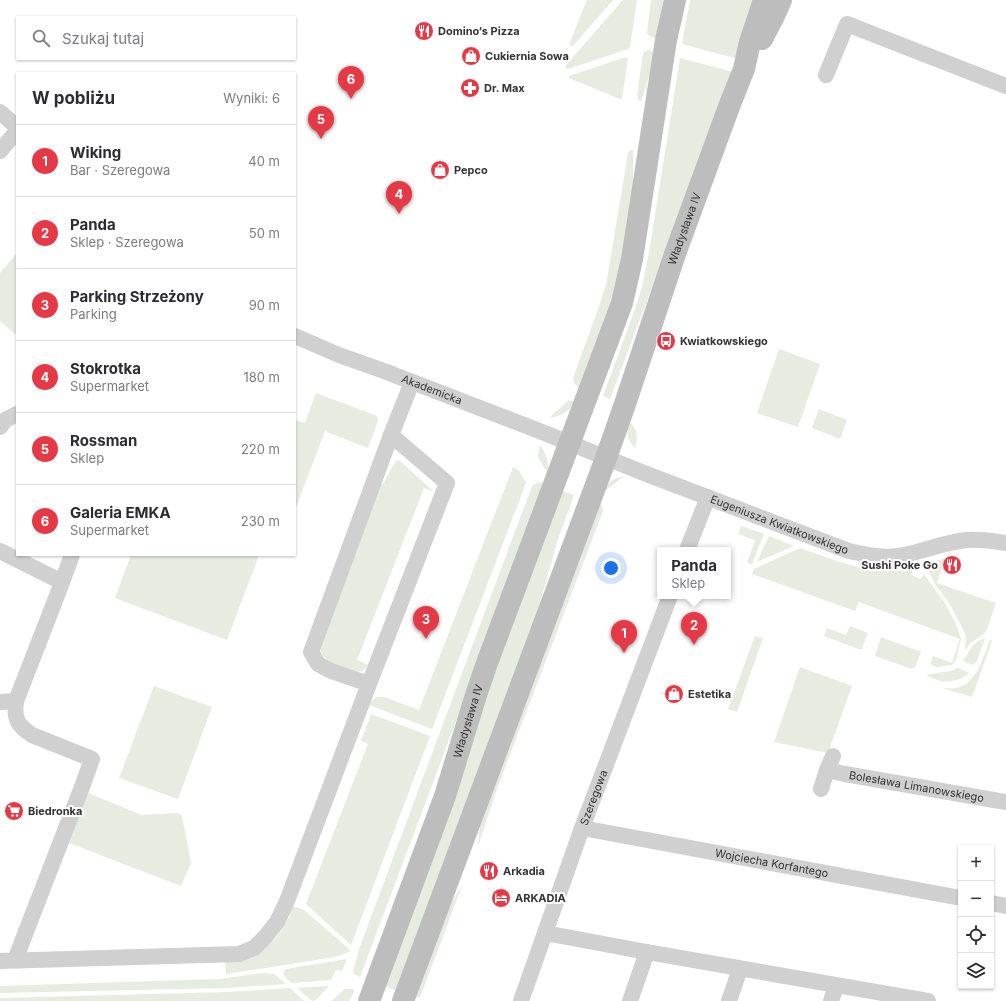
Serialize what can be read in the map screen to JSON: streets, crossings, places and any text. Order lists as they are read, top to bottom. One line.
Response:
{"streets":{"main road":["Władysława IV"],"street":["Akademicka","Eugeniusza Kwiatkowskiego","Bolesława Limanowskiego","Szeregowa","Wojciecha Korfantego"]},"crossings":[["Władysława IV","Akademicka"],["Władysława IV","Eugeniusza Kwiatkowskiego"],["Szeregowa","Wojciecha Korfantego"]],"places":{"restaurant":["Domino‘s Pizza","Sushi Poke Go","Arkadia"],"shop":["Cukiernia Sowa","Pepco","Estetika"],"pharmacy":["Dr. Max"],"bus stop":["Kwiatkowskiego"],"supermarket":["Biedronka"],"hotel":["ARKADIA"]},"page":{"search":"Szukaj tutaj","pins":["6","5","4","3","2","1"],"heading":["W pobliżu","Wyniki: 6"],"list":[{"mark":"1","name":"Wiking","note":"Bar · Szeregowa","value":"40 m"},{"mark":"2","name":"Panda","note":"Sklep · Szeregowa","value":"50 m"},{"mark":"3","name":"Parking Strzeżony","note":"Parking","value":"90 m"},{"mark":"4","name":"Stokrotka","note":"Supermarket","value":"180 m"},{"mark":"5","name":"Rossman","note":"Sklep","value":"220 m"},{"mark":"6","name":"Galeria EMKA","note":"Supermarket","value":"230 m"}],"popup":["Panda","Sklep"],"map_buttons":["+","−"]}}
